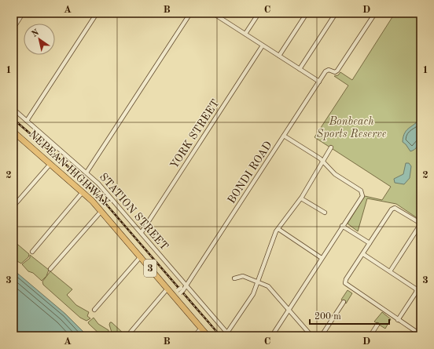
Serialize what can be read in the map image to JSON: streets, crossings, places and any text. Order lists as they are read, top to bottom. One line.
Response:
{"streets":{"highway":["NEPEAN HIGHWAY","3"],"street":["YORK STREET","BONDI ROAD","STATION STREET"]},"crossings":[["YORK STREET","STATION STREET"],["BONDI ROAD","STATION STREET"]],"parks":["Bonbeach Sports Reserve"],"scale_bar":"200 m","north":"top left","grid":{"columns":["A","B","C","D"],"rows":["1","2","3"]}}
